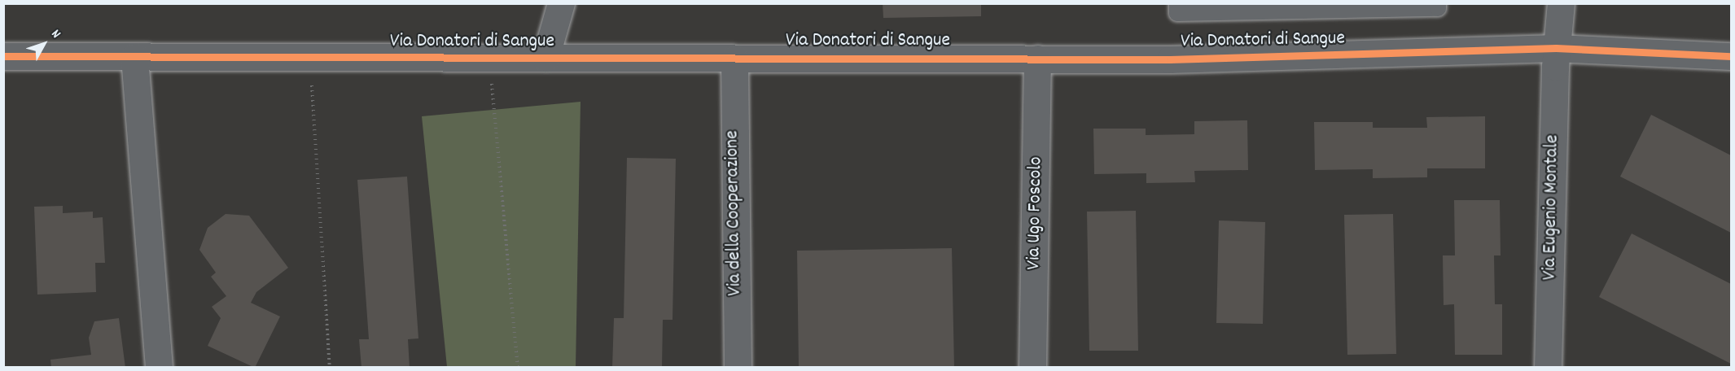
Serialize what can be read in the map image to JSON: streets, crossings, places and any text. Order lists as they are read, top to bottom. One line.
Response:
{"streets":{"street":["Via Donatori di Sangue","Via Eugenio Montale","Via della Cooperazione","Via Ugo Foscolo"]},"crossings":[["Via Donatori di Sangue","Via Eugenio Montale"],["Via Donatori di Sangue","Via della Cooperazione"],["Via Donatori di Sangue","Via Ugo Foscolo"]],"north":"top right"}
